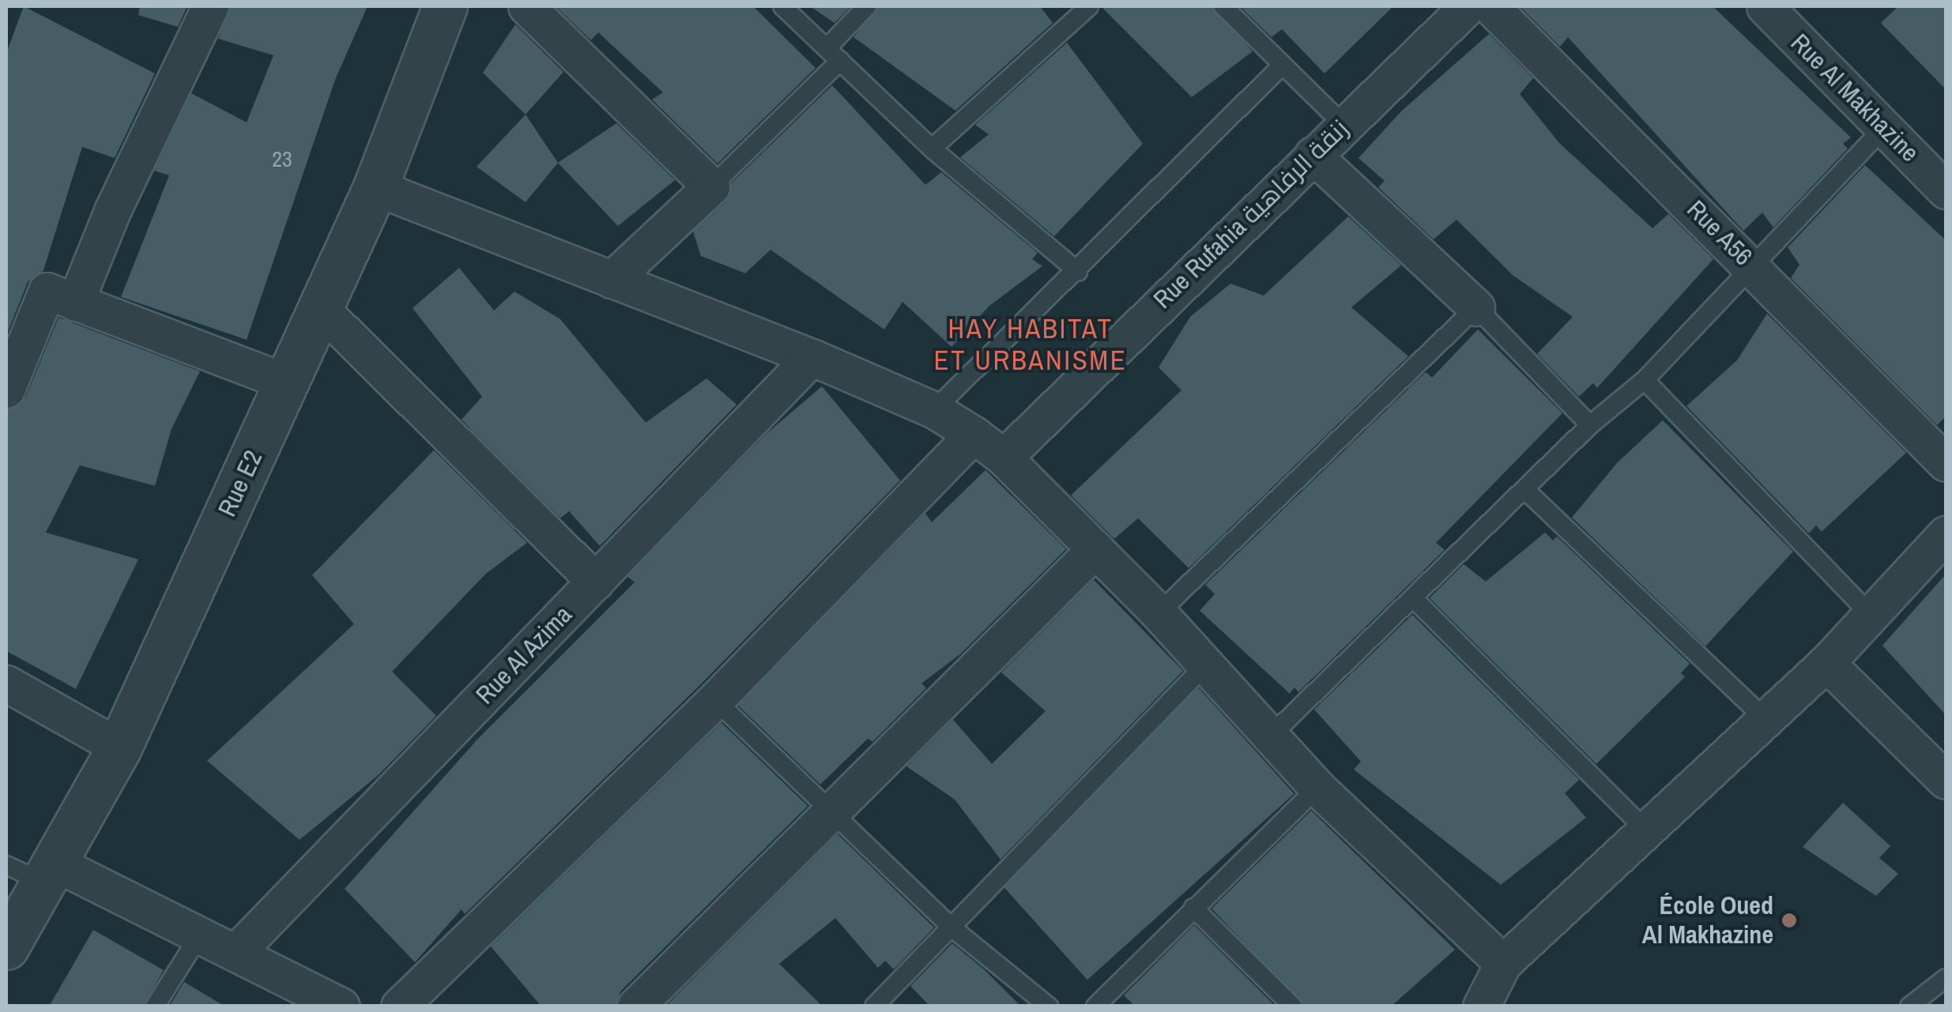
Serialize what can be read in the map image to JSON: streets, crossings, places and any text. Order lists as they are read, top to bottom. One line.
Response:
{"streets":{"street":["Rue Al Makhazine","Rue Rufahia زنقة الرفاهية","Rue A56","Rue E2","Rue Al Azima"]},"districts":["HAY HABITAT ET URBANISME"],"places":["École Oued Al Makhazine"],"house_numbers":["23"]}
